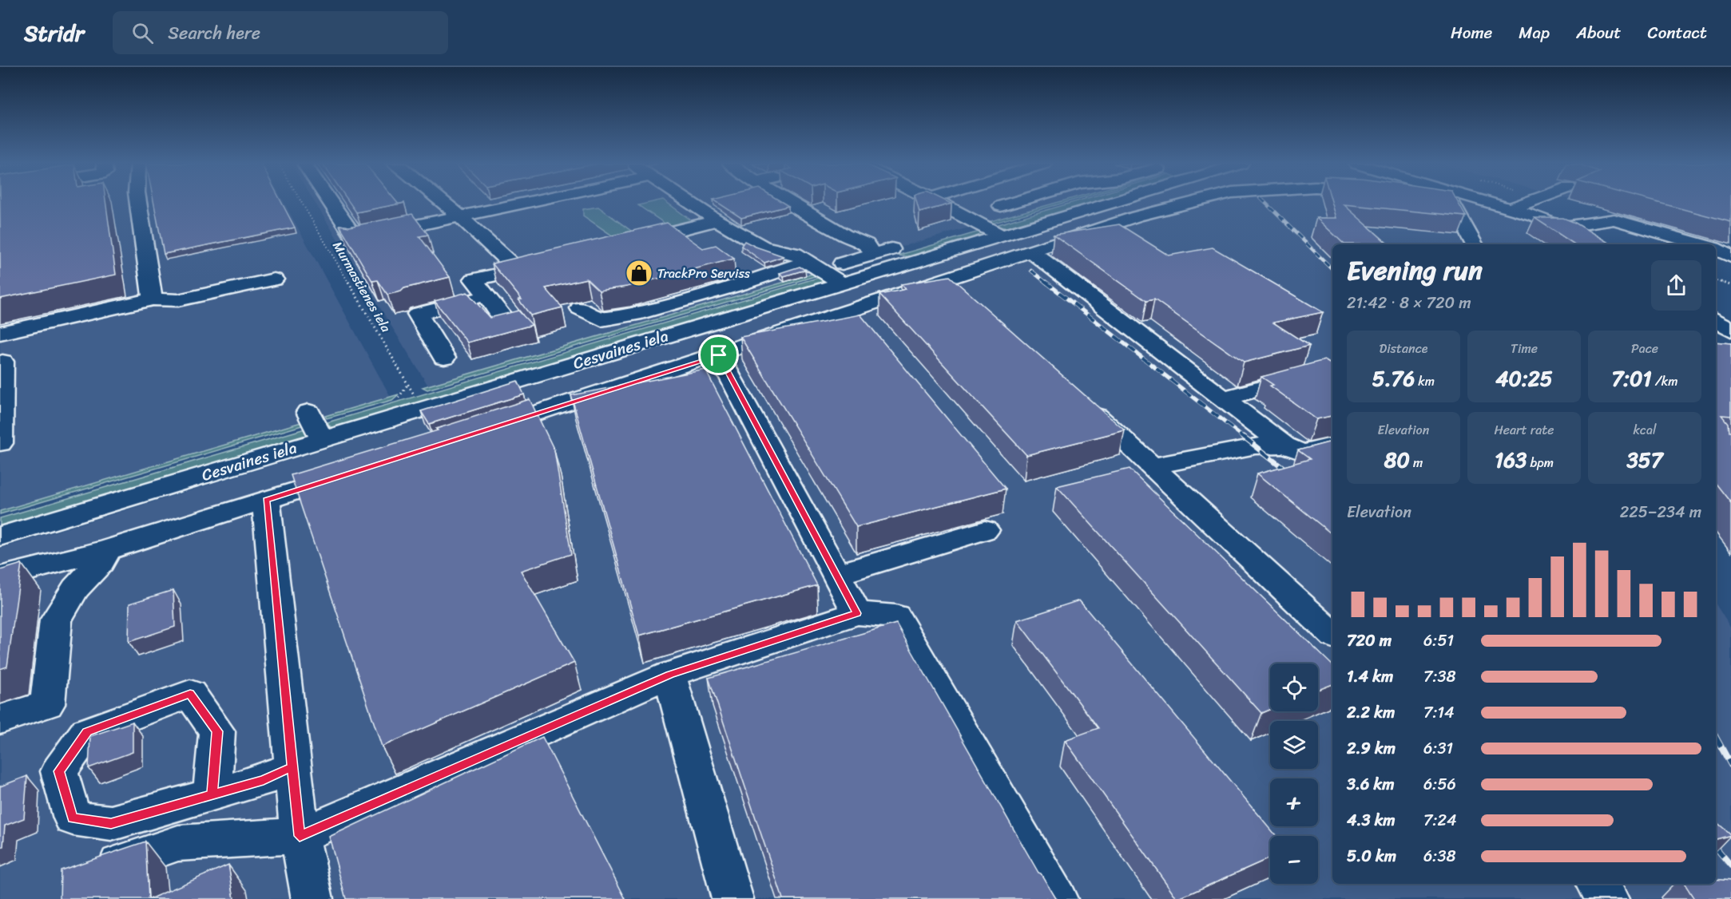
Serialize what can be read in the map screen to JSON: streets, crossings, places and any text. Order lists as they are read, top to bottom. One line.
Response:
{"streets":{"street":["Cesvaines iela"],"path":["Murmastienes iela"]},"places":{"shop":["TrackPro Serviss"]},"page":{"header":"Stridr","search":"Search here","nav":["Home","Map","About","Contact"],"heading":["Evening run","21:42 · 8 × 720 m"],"stats":[["Distance","5.76 km"],["Time","40:25"],["Pace","7:01 /km"],["Elevation","80 m"],["Heart rate","163 bpm"],["kcal","357"]],"chart":["Elevation","225–234 m"],"list":[{"name":"720 m","note":"6:51"},{"name":"1.4 km","note":"7:38"},{"name":"2.2 km","note":"7:14"},{"name":"2.9 km","note":"6:31"},{"name":"3.6 km","note":"6:56"},{"name":"4.3 km","note":"7:24"},{"name":"5.0 km","note":"6:38"}],"map_buttons":["+","−"]}}
